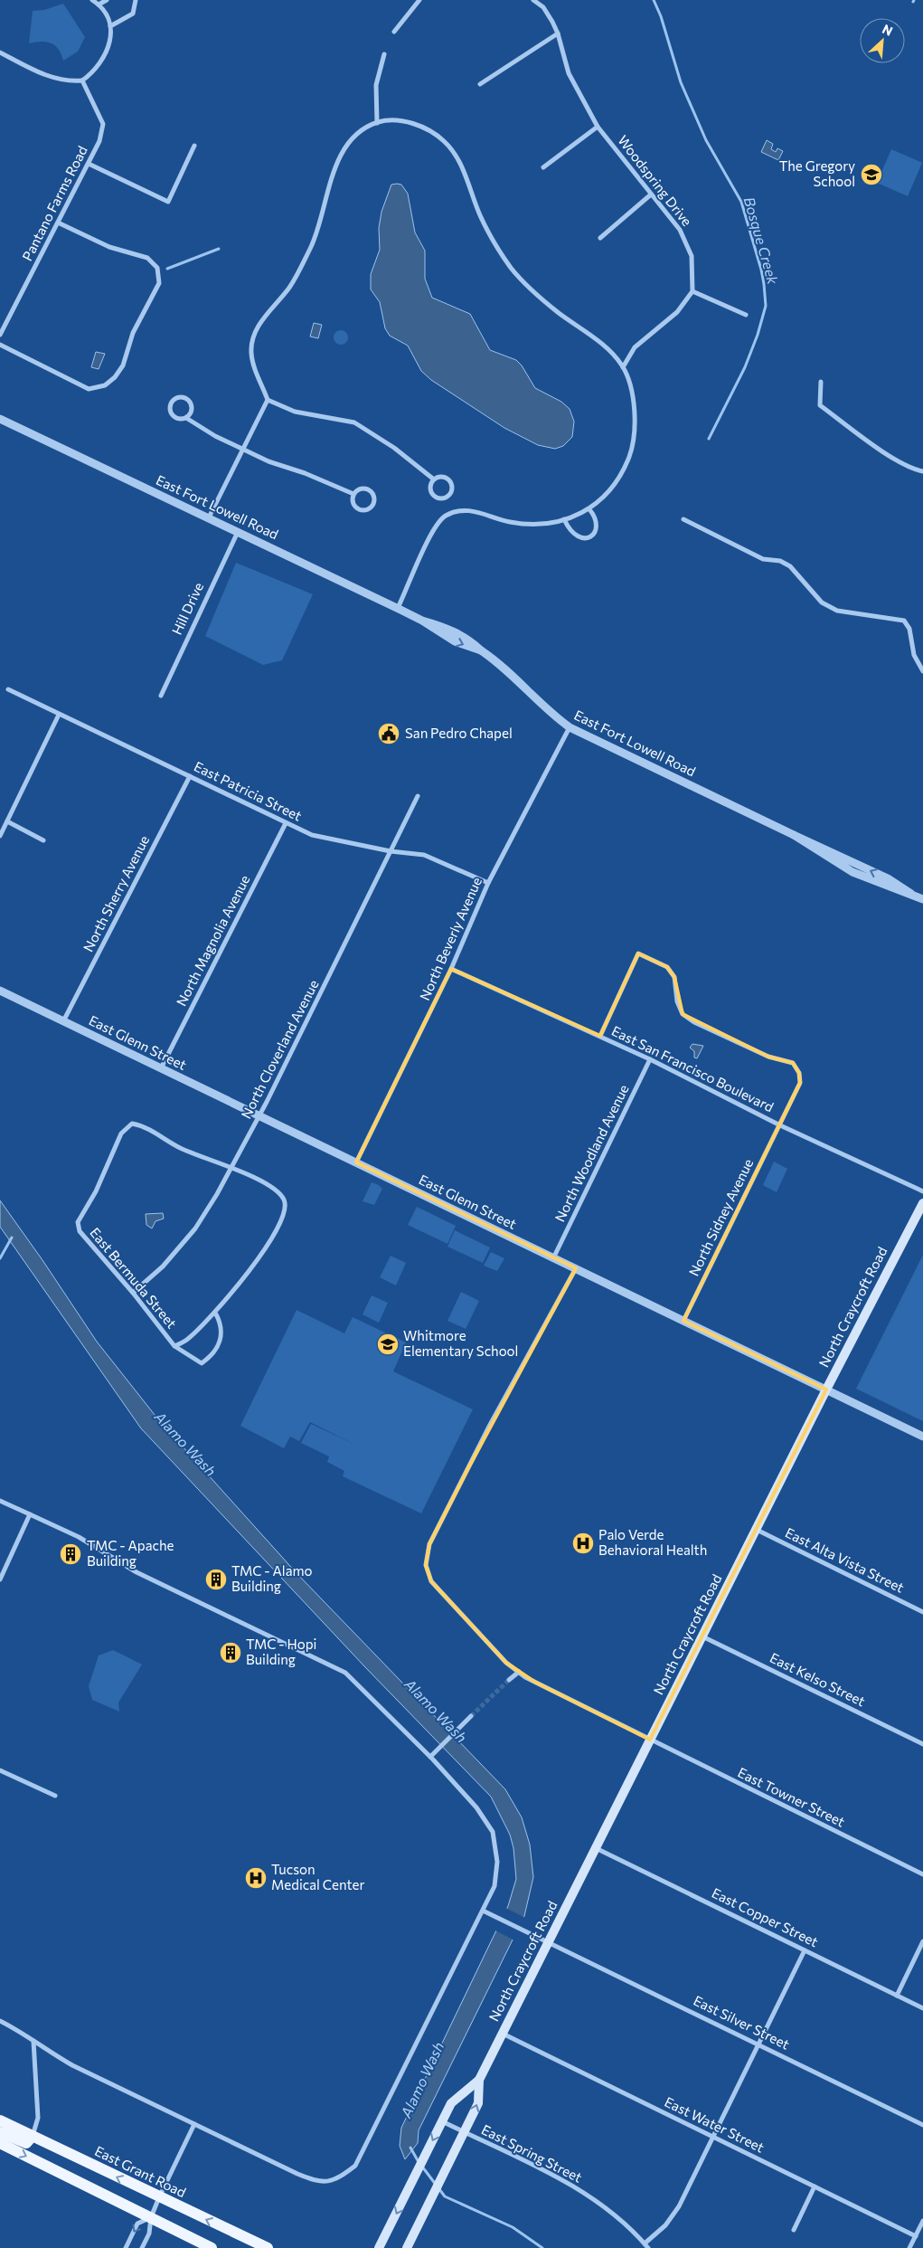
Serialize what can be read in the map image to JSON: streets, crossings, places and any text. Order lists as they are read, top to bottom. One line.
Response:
{"streets":{"main road":["North Craycroft Road","East Grant Road"],"street":["Woodspring Drive","Pantano Farms Road","East Fort Lowell Road","Hill Drive","East Patricia Street","North Sherry Avenue","North Beverly Avenue","North Magnolia Avenue","East Glenn Street","North Cloverland Avenue","East San Francisco Boulevard","North Woodland Avenue","North Sidney Avenue","East Bermuda Street","East Alta Vista Street","East Kelso Street","East Towner Street","East Copper Street","East Silver Street","East Water Street","East Spring Street"]},"crossings":[["East Fort Lowell Road","Hill Drive"],["East Fort Lowell Road","North Beverly Avenue"],["East Patricia Street","North Sherry Avenue"],["East Patricia Street","North Beverly Avenue"],["East Patricia Street","North Magnolia Avenue"],["East Patricia Street","North Cloverland Avenue"],["North Sherry Avenue","East Glenn Street"],["North Beverly Avenue","East Glenn Street"],["North Beverly Avenue","East San Francisco Boulevard"],["North Magnolia Avenue","East Glenn Street"],["East Glenn Street","North Cloverland Avenue"],["East Glenn Street","North Woodland Avenue"],["East Glenn Street","North Sidney Avenue"],["East Glenn Street","North Craycroft Road"],["East Glenn Street","East Towner Street"],["North Cloverland Avenue","East Bermuda Street"],["East San Francisco Boulevard","North Woodland Avenue"],["East San Francisco Boulevard","North Sidney Avenue"],["North Craycroft Road","East Alta Vista Street"],["North Craycroft Road","East Kelso Street"],["North Craycroft Road","East Towner Street"],["North Craycroft Road","East Copper Street"],["North Craycroft Road","East Silver Street"],["North Craycroft Road","East Water Street"],["North Craycroft Road","East Spring Street"]],"water":["Bosque Creek","Alamo Wash"],"places":{"school or university":["The Gregory School","Whitmore Elementary School"],"public building":["San Pedro Chapel"],"hospital":["Palo Verde Behavioral Health","Tucson Medical Center"],"building":["TMC - Apache Building","TMC - Alamo Building","TMC - Hopi Building"]},"north":"top right"}
